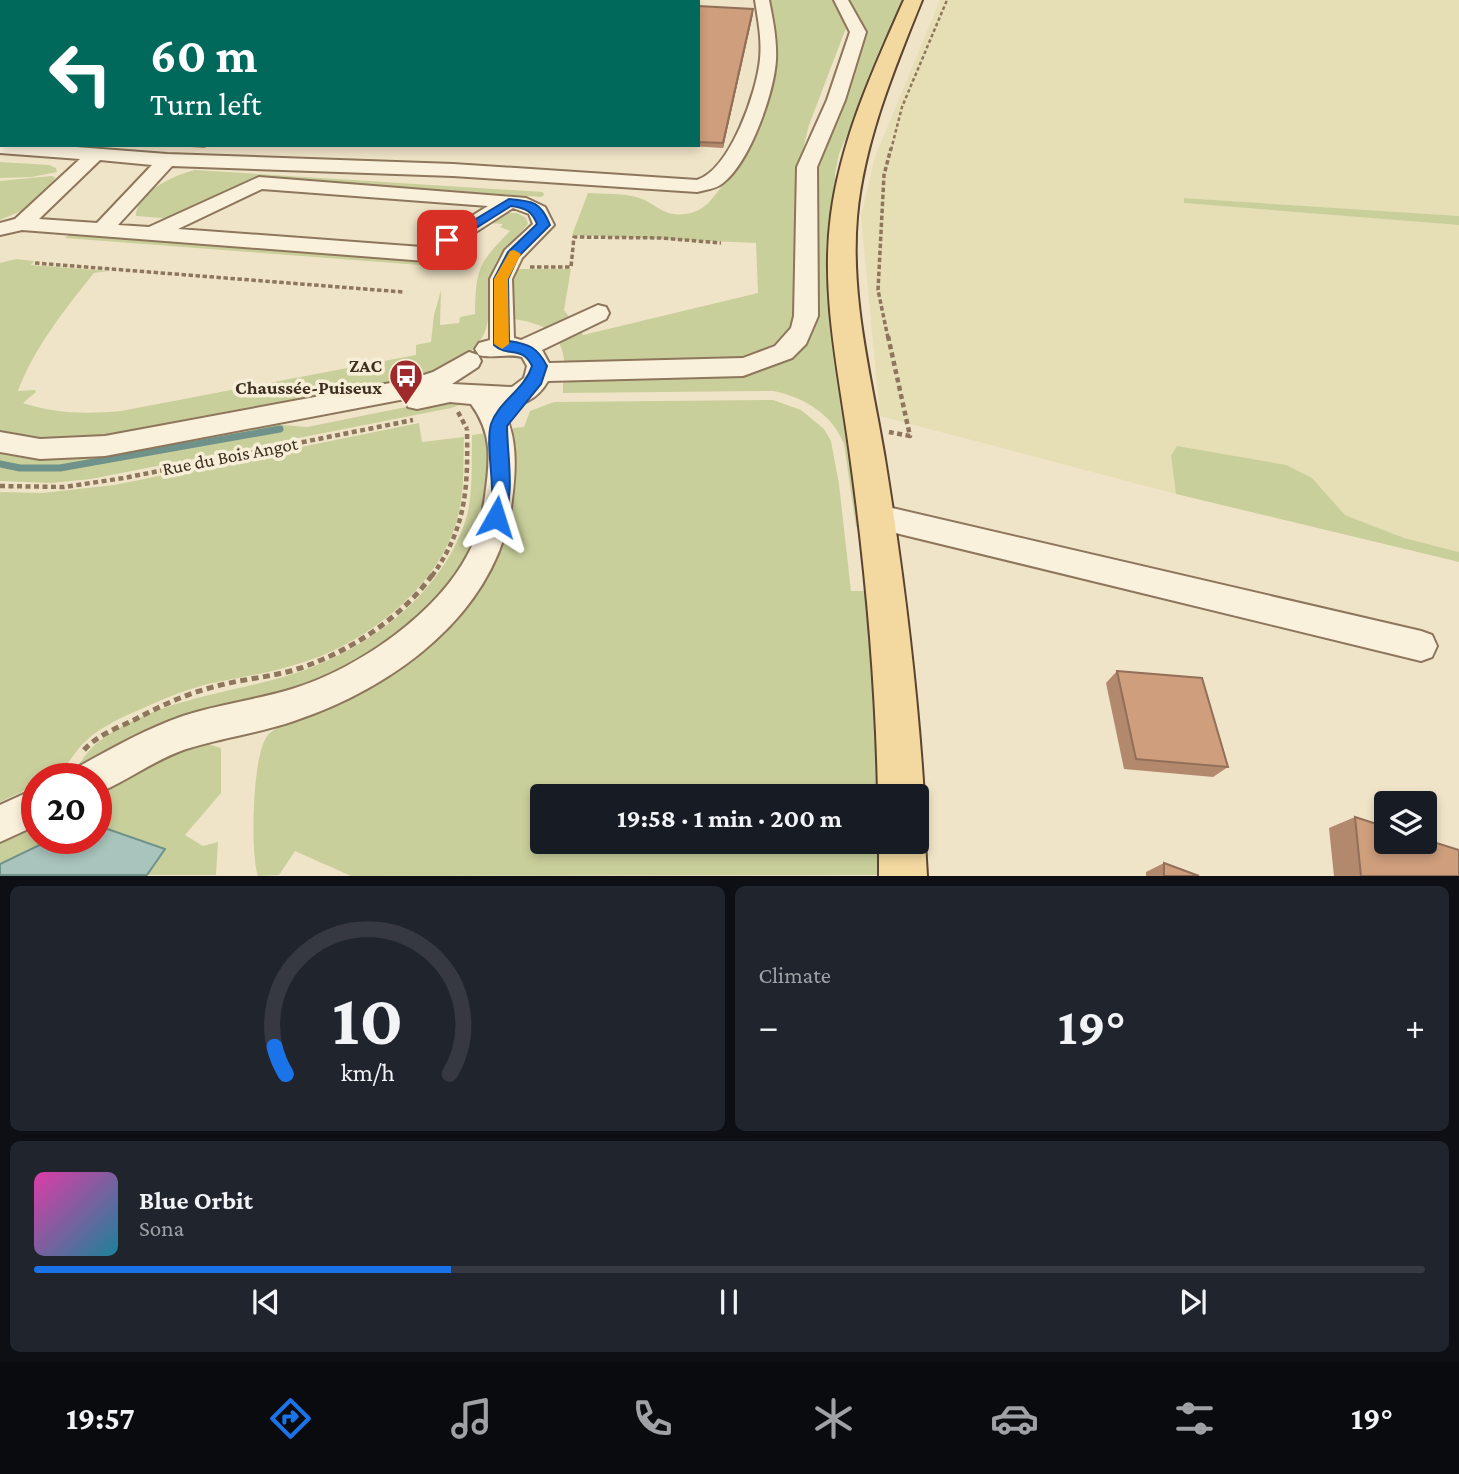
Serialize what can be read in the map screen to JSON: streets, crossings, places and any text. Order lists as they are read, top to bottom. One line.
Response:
{"streets":{"street":["Rue du Bois Angot"]},"places":{"bus stop":["ZAC Chaussée-Puiseux"]},"page":{"turn":["60 m","Turn left"],"limit":"20","trip":"19:58 · 1 min · 200 m","tile":"Climate","heat":["−","19°","+"],"song":["Blue Orbit","Sona"],"tabs":["19:57","19°"],"gauge":["10","km/h"]}}
